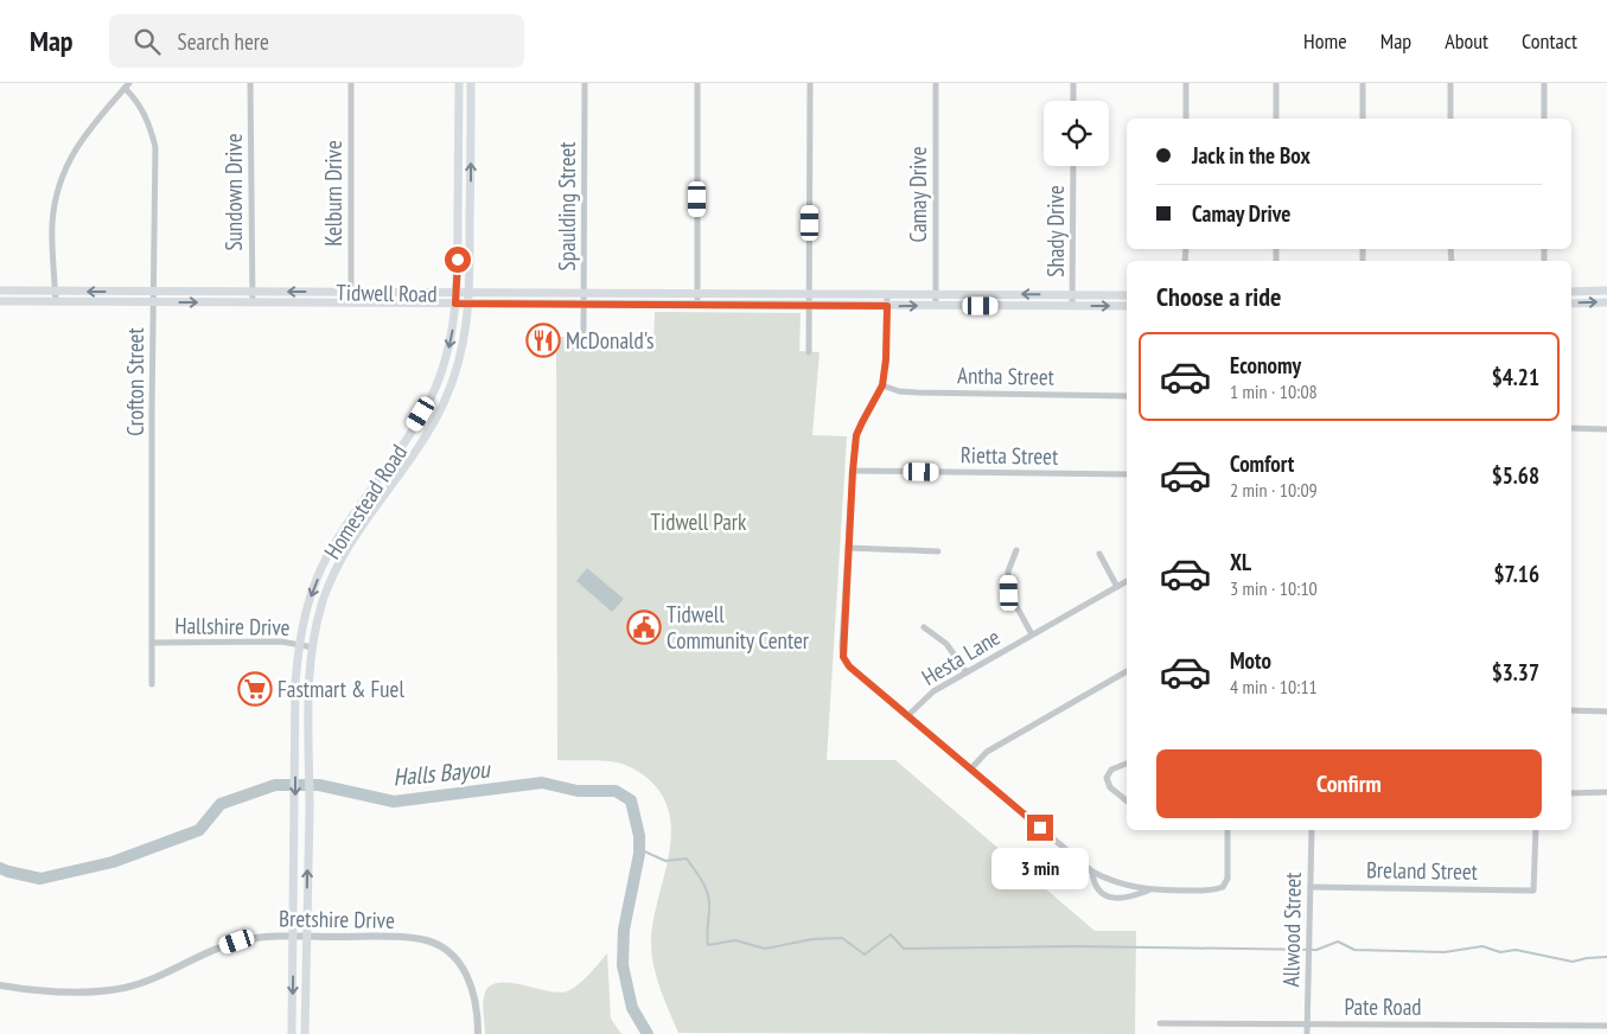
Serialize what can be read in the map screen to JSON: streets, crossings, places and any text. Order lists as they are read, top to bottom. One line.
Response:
{"streets":{"main road":["Tidwell Road","Homestead Road"],"street":["Sundown Drive","Kelburn Drive","Camay Drive","Spaulding Street","Shady Drive","Antha Street","Crofton Street","Rietta Street","Hallshire Drive","Hesta Lane","Breland Street","Bretshire Drive","Allwood Street","Pate Road"]},"crossings":[["Sundown Drive","Tidwell Road"],["Kelburn Drive","Tidwell Road"],["Camay Drive","Tidwell Road"],["Spaulding Street","Tidwell Road"],["Shady Drive","Tidwell Road"],["Tidwell Road","Crofton Street"],["Tidwell Road","Homestead Road"],["Crofton Street","Hallshire Drive"],["Homestead Road","Hallshire Drive"],["Homestead Road","Bretshire Drive"],["Breland Street","Allwood Street"],["Allwood Street","Pate Road"]],"water":["Halls Bayou"],"parks":["Tidwell Park"],"places":{"restaurant":["McDonald's"],"public building":["Tidwell Community Center"],"supermarket":["Fastmart & Fuel"]},"page":{"header":"Map","search":"Search here","nav":["Home","Map","About","Contact"],"banner":["Jack in the Box","Camay Drive"],"heading":"Choose a ride","list":[{"name":"Economy","note":"1 min · 10:08","value":"$4.21"},{"name":"Comfort","note":"2 min · 10:09","value":"$5.68"},{"name":"XL","note":"3 min · 10:10","value":"$7.16"},{"name":"Moto","note":"4 min · 10:11","value":"$3.37"}],"buttons":"Confirm","bubble":"3 min"}}
